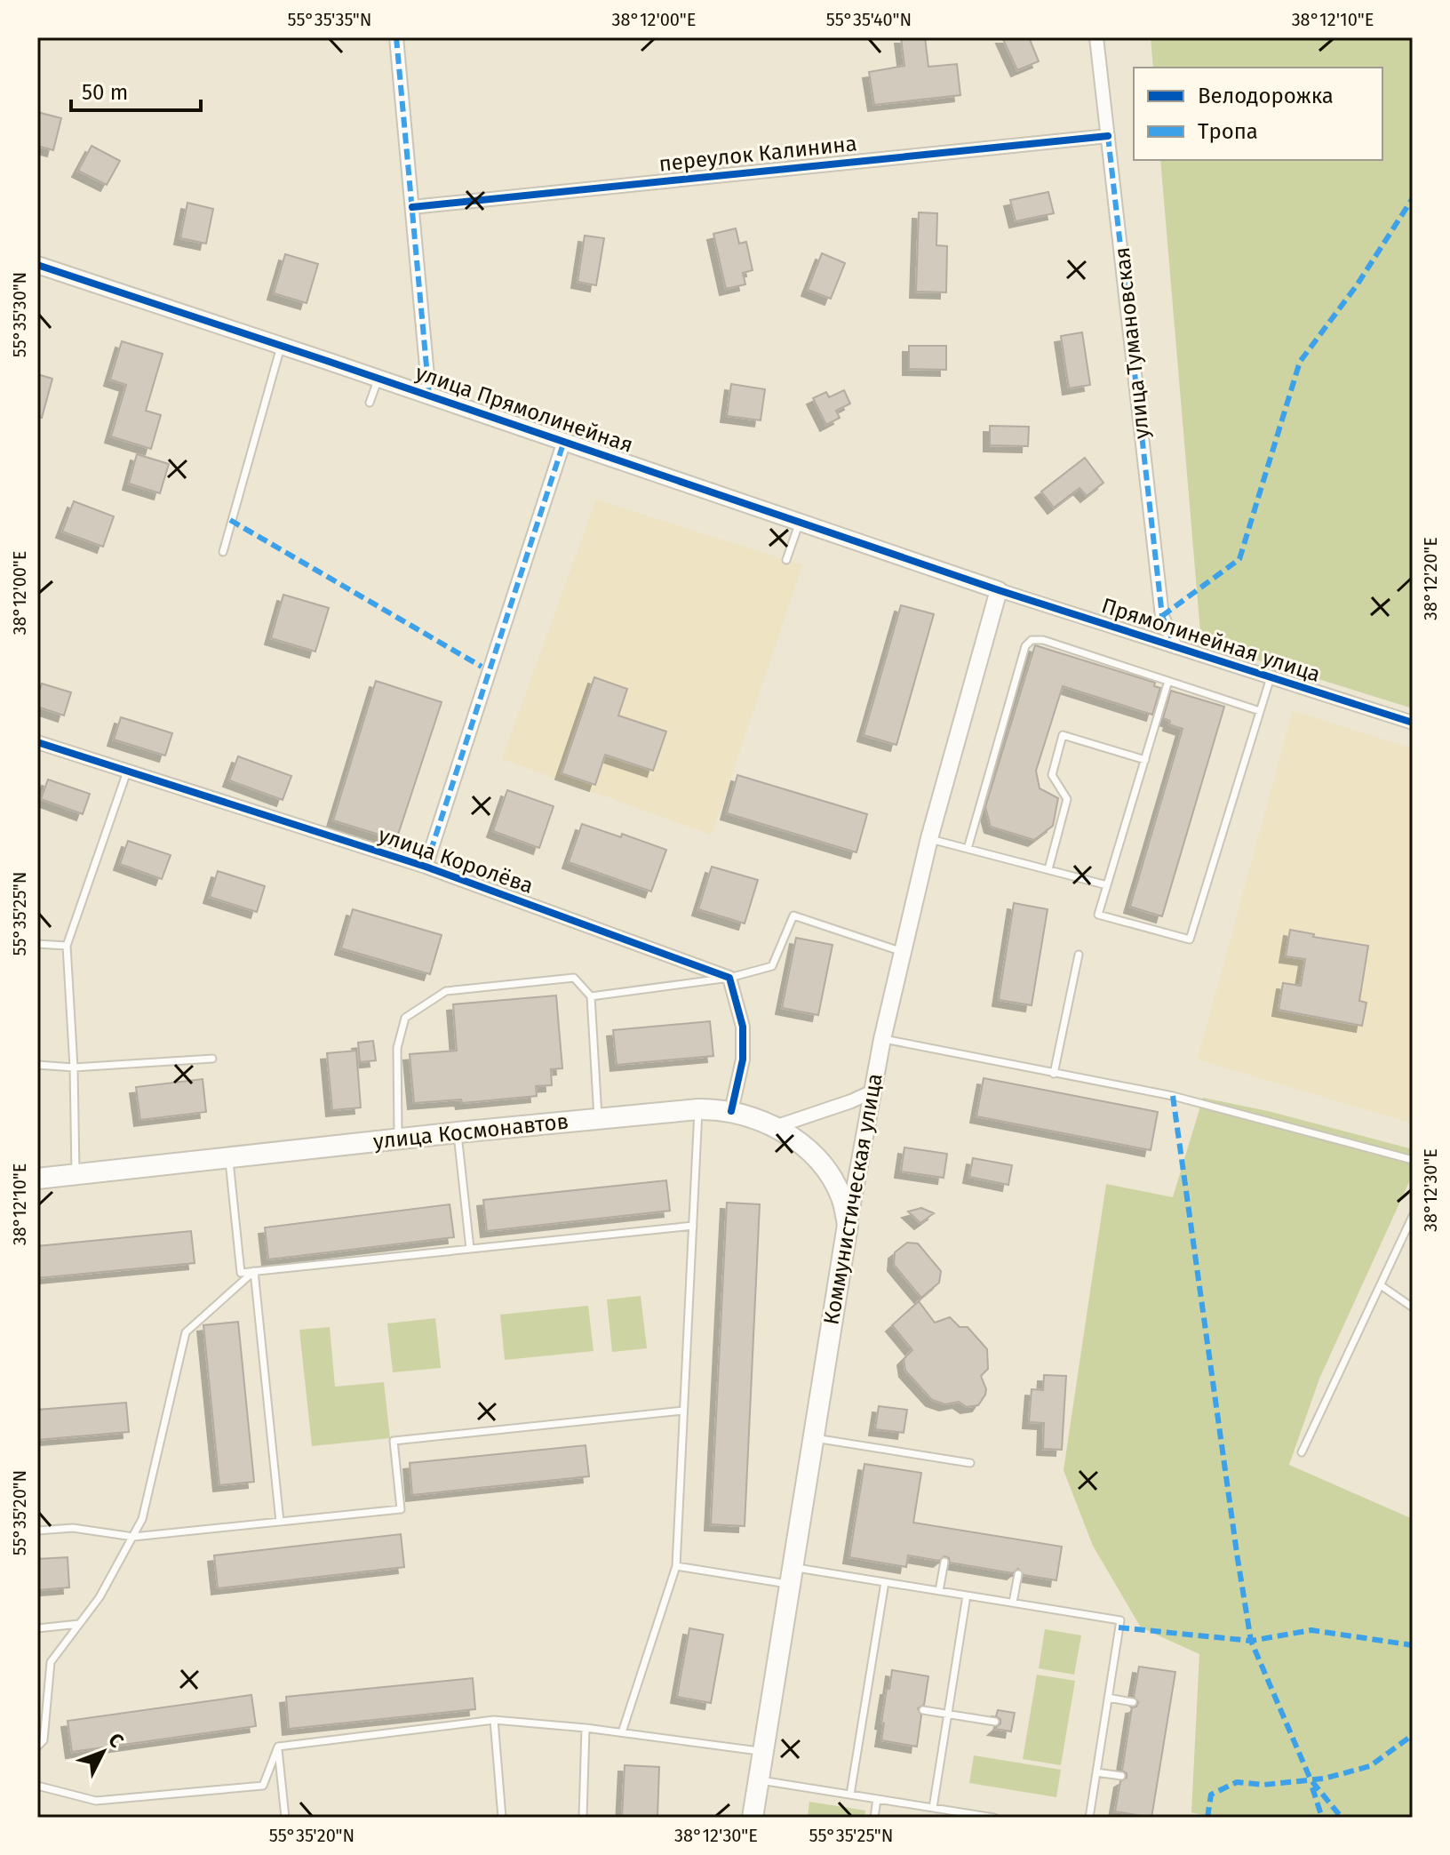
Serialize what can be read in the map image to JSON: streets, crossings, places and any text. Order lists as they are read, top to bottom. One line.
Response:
{"streets":{"main road":["улица Космонавтов","Коммунистическая улица"],"street":["переулок Калинина","улица Тумановская","улица Прямолинейная","Прямолинейная улица","улица Королёва"]},"crossings":[["переулок Калинина","улица Тумановская"],["улица Тумановская","Прямолинейная улица"],["улица Прямолинейная","Прямолинейная улица"],["улица Прямолинейная","Коммунистическая улица"],["Прямолинейная улица","Коммунистическая улица"],["улица Космонавтов","Коммунистическая улица"]],"legend":["Велодорожка","Тропа"],"scale_bar":"50 m","north":"top right","coordinates":["55°35'35\"N","38°12'00\"E","55°35'40\"N","38°12'10\"E","55°35'30\"N","38°12'20\"E","55°35'25\"N","38°12'30\"E","55°35'20\"N"]}
